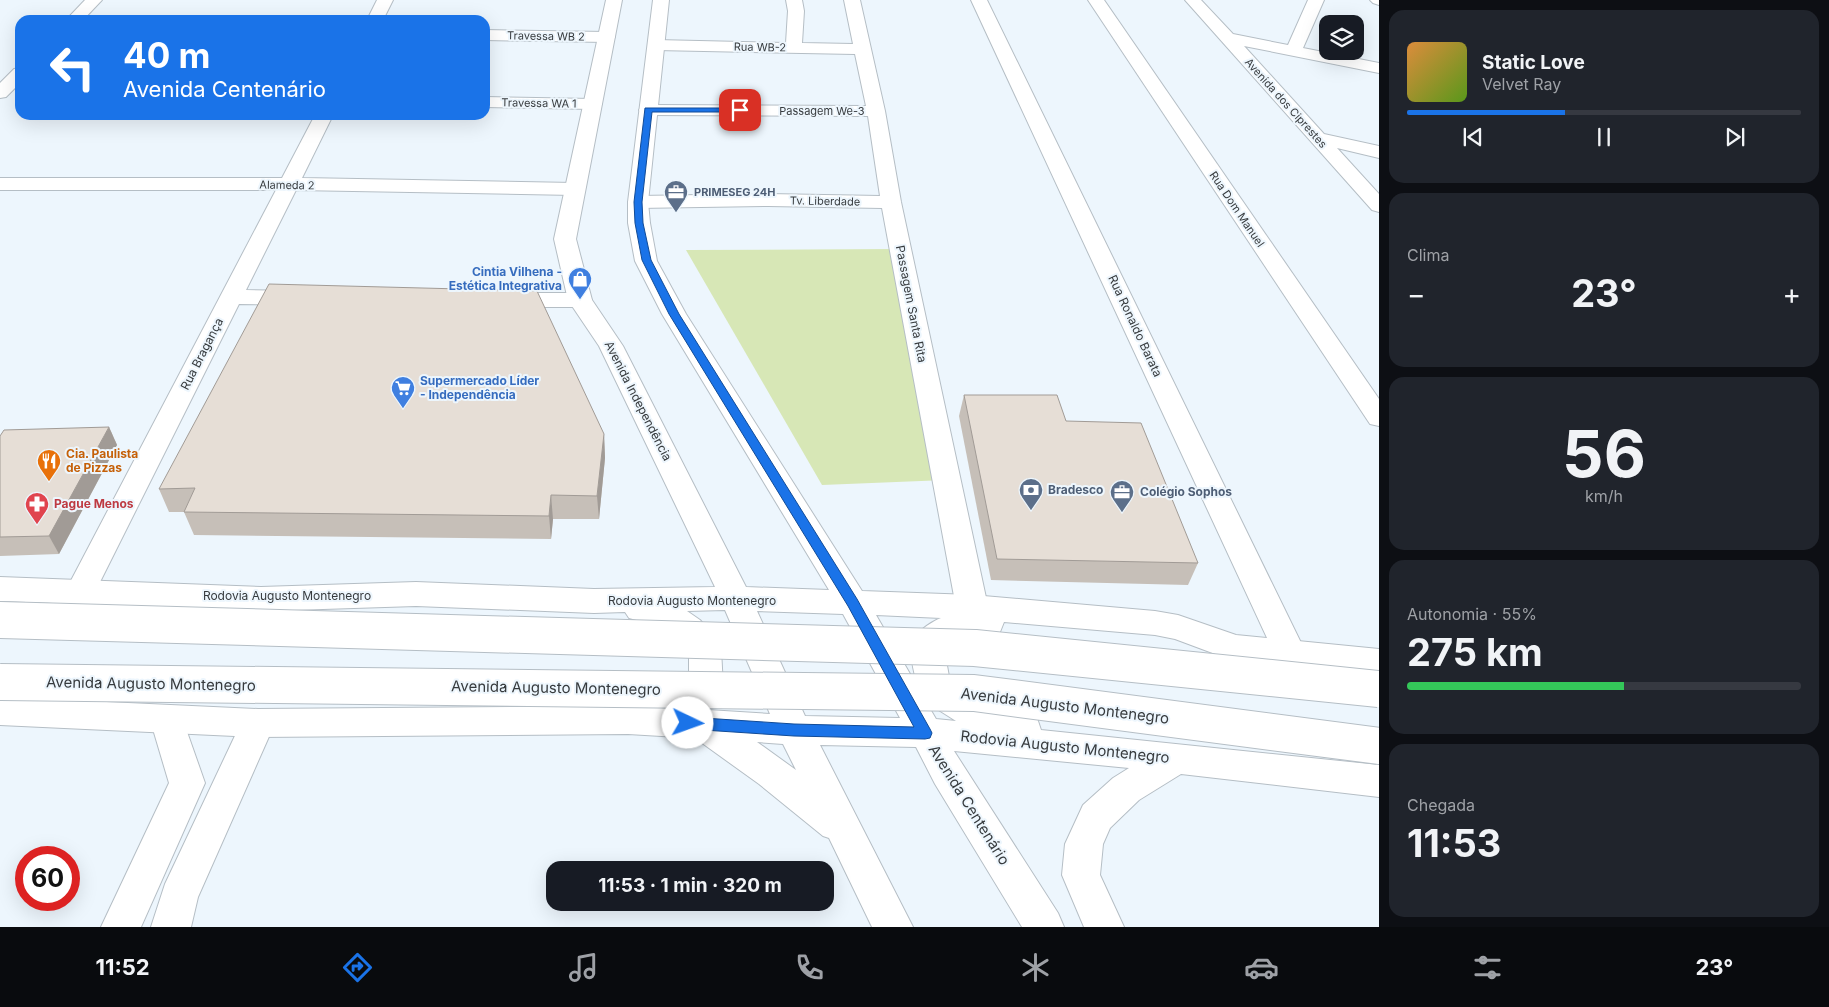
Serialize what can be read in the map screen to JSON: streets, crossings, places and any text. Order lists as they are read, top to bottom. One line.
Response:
{"streets":{"street":["Travessa WB 2","Rua WB-2","Travessa WA 1","Avenida dos Ciprestes","Passagem We-3","Alameda 2","Tv. Liberdade","Rua Dom Manuel","Passagem Santa Rita","Rua Ronaldo Barata","Rua Bragança","Avenida Independência","Rodovia Augusto Montenegro","Avenida Augusto Montenegro","Avenida Centenário"]},"crossings":[["Travessa WB 2","Avenida Independência"],["Rua WB-2","Passagem Santa Rita"],["Travessa WA 1","Avenida Independência"],["Passagem We-3","Passagem Santa Rita"],["Alameda 2","Rua Bragança"],["Alameda 2","Avenida Independência"],["Tv. Liberdade","Passagem Santa Rita"],["Passagem Santa Rita","Rodovia Augusto Montenegro"],["Rua Ronaldo Barata","Rodovia Augusto Montenegro"],["Rua Bragança","Rodovia Augusto Montenegro"],["Avenida Independência","Rodovia Augusto Montenegro"],["Rodovia Augusto Montenegro","Avenida Centenário"]],"places":{"office":["PRIMESEG 24H","Colégio Sophos"],"shop":["Cintia Vilhena - Estética Integrativa"],"supermarket":["Supermercado Líder - Independência"],"restaurant":["Cia. Paulista de Pizzas"],"bank":["Bradesco"],"pharmacy":["Pague Menos"]},"page":{"turn":["40 m","Avenida Centenário"],"song":["Static Love","Velvet Ray"],"tile":["Clima",["56","km/h"],["Autonomia · 55%","275 km"],["Chegada","11:53"]],"heat":["−","23°","+"],"limit":"60","trip":"11:53 · 1 min · 320 m","tabs":["11:52","23°"]}}
